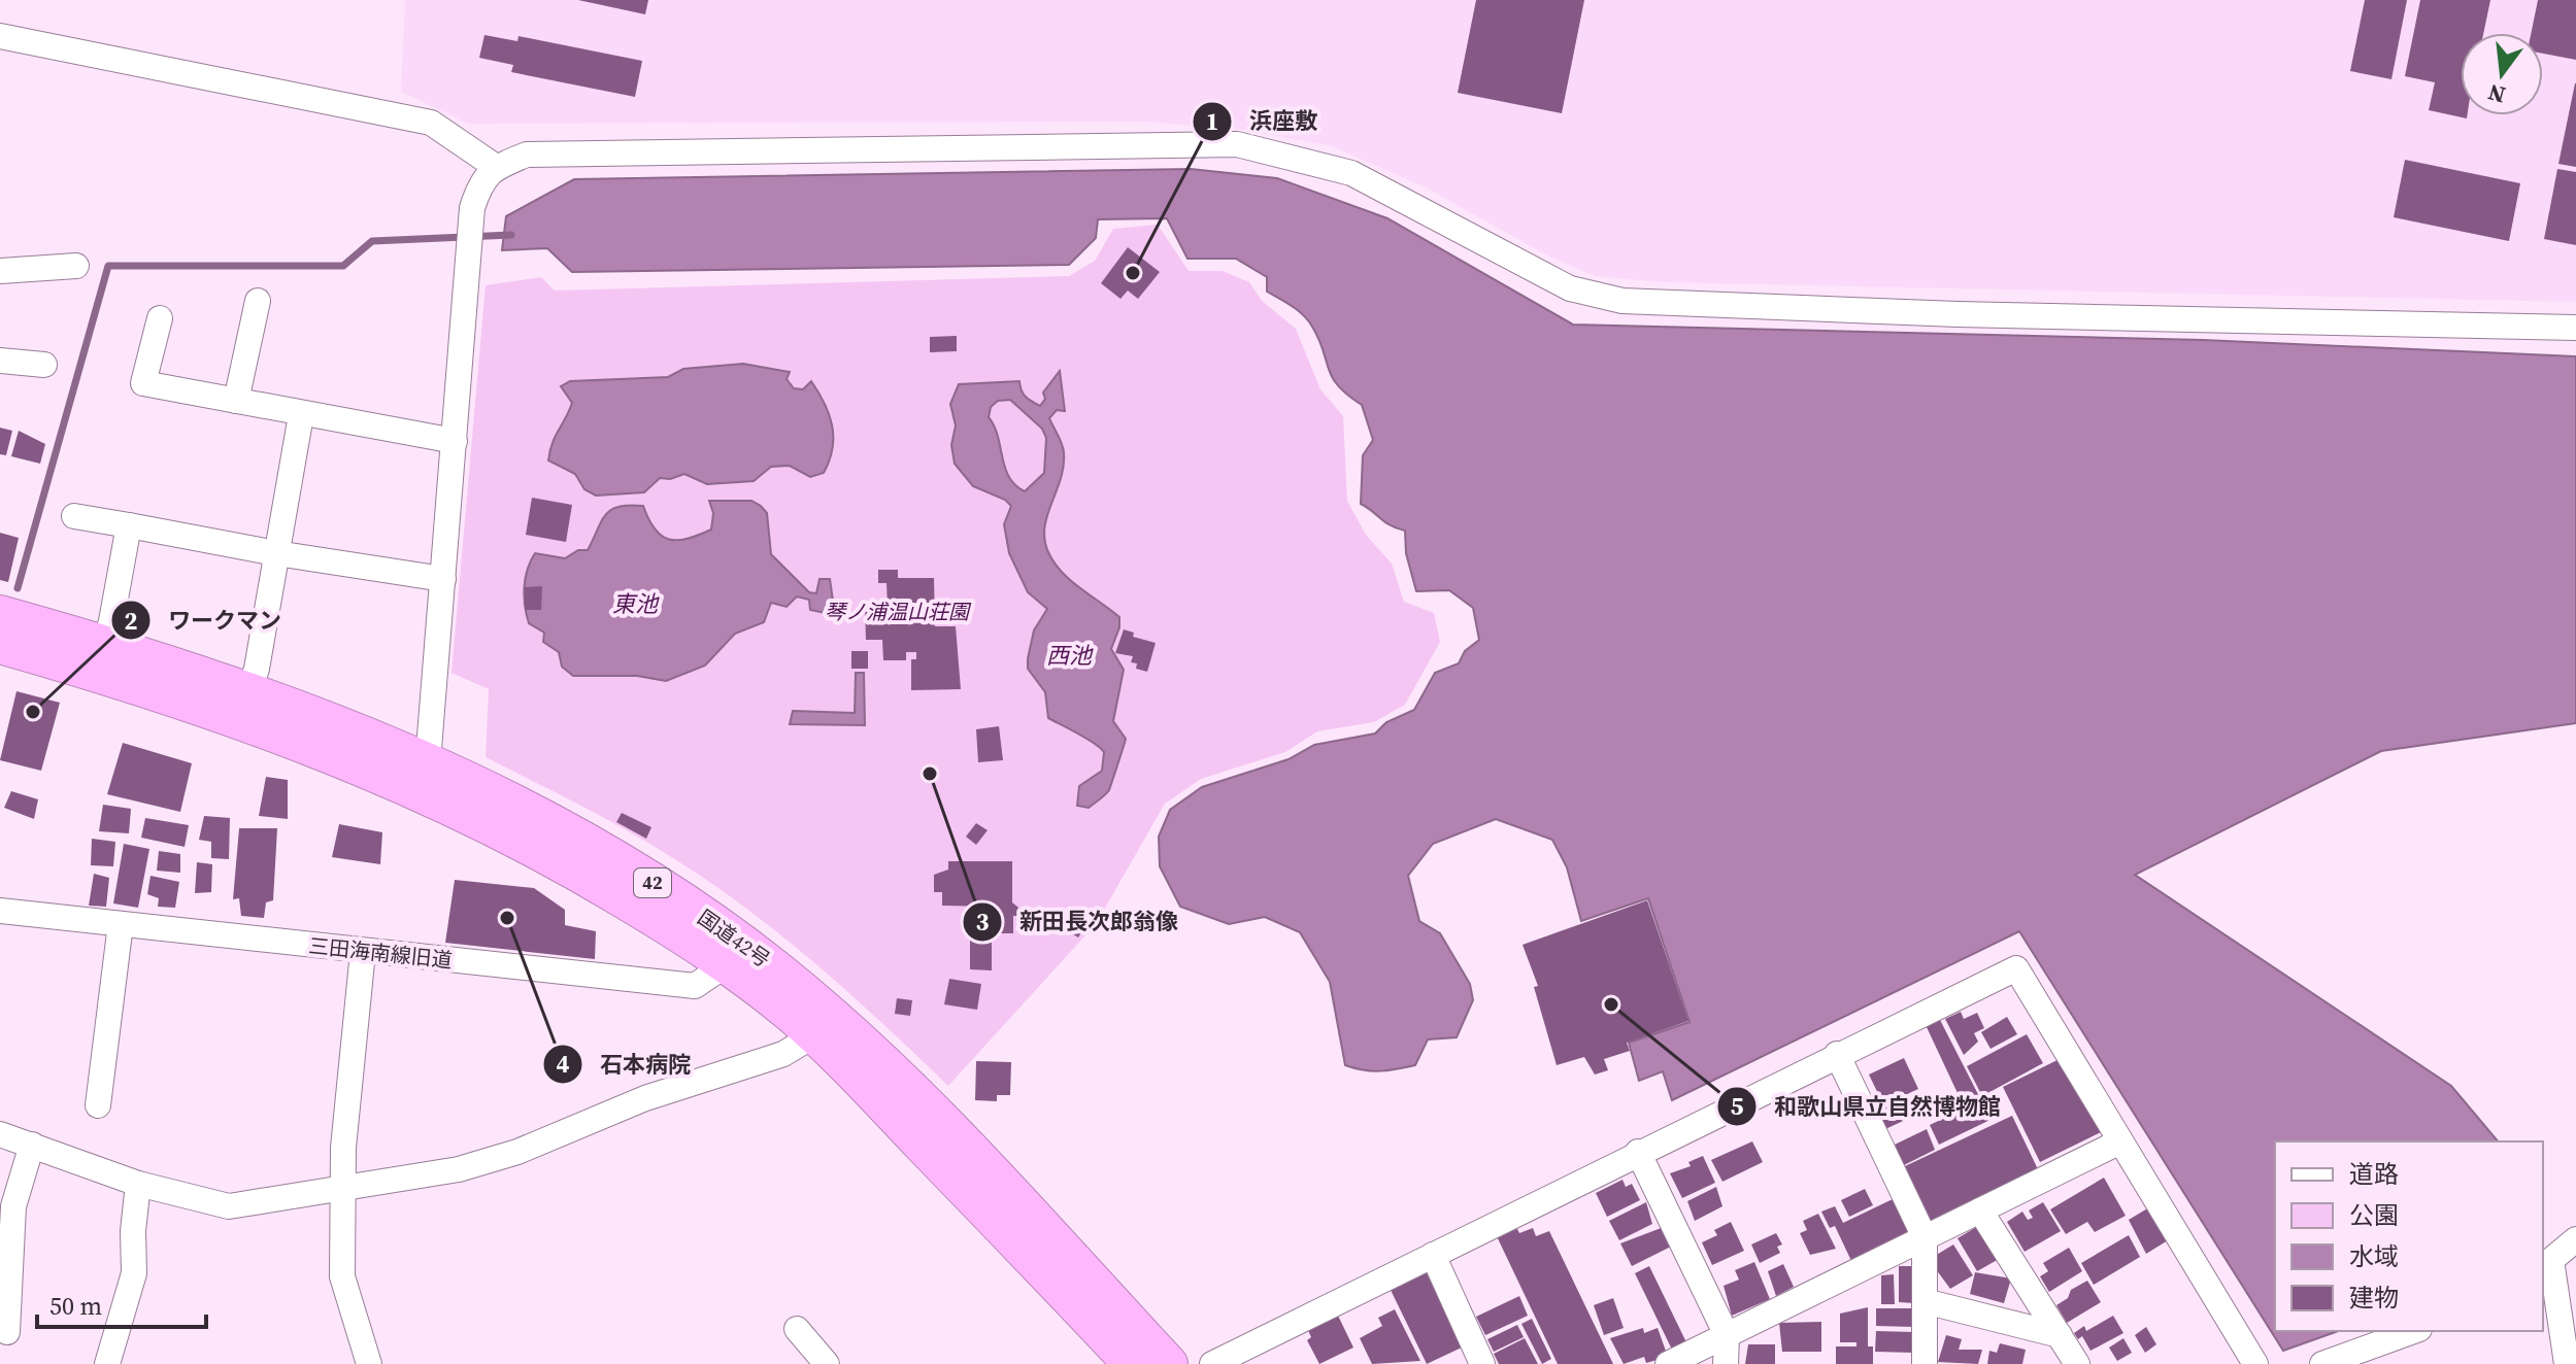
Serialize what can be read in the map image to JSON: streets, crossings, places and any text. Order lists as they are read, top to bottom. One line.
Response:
{"streets":{"highway":["42","国道42号"],"street":["三田海南線旧道"]},"crossings":[["国道42号","三田海南線旧道"]],"water":["東池","西池"],"parks":["琴ノ浦温山荘園"],"places":["浜座敷","ワークマン","新田長次郎翁像","石本病院","和歌山県立自然博物館"],"legend":["道路","公園","水域","建物"],"scale_bar":"50 m","north":"bottom"}
